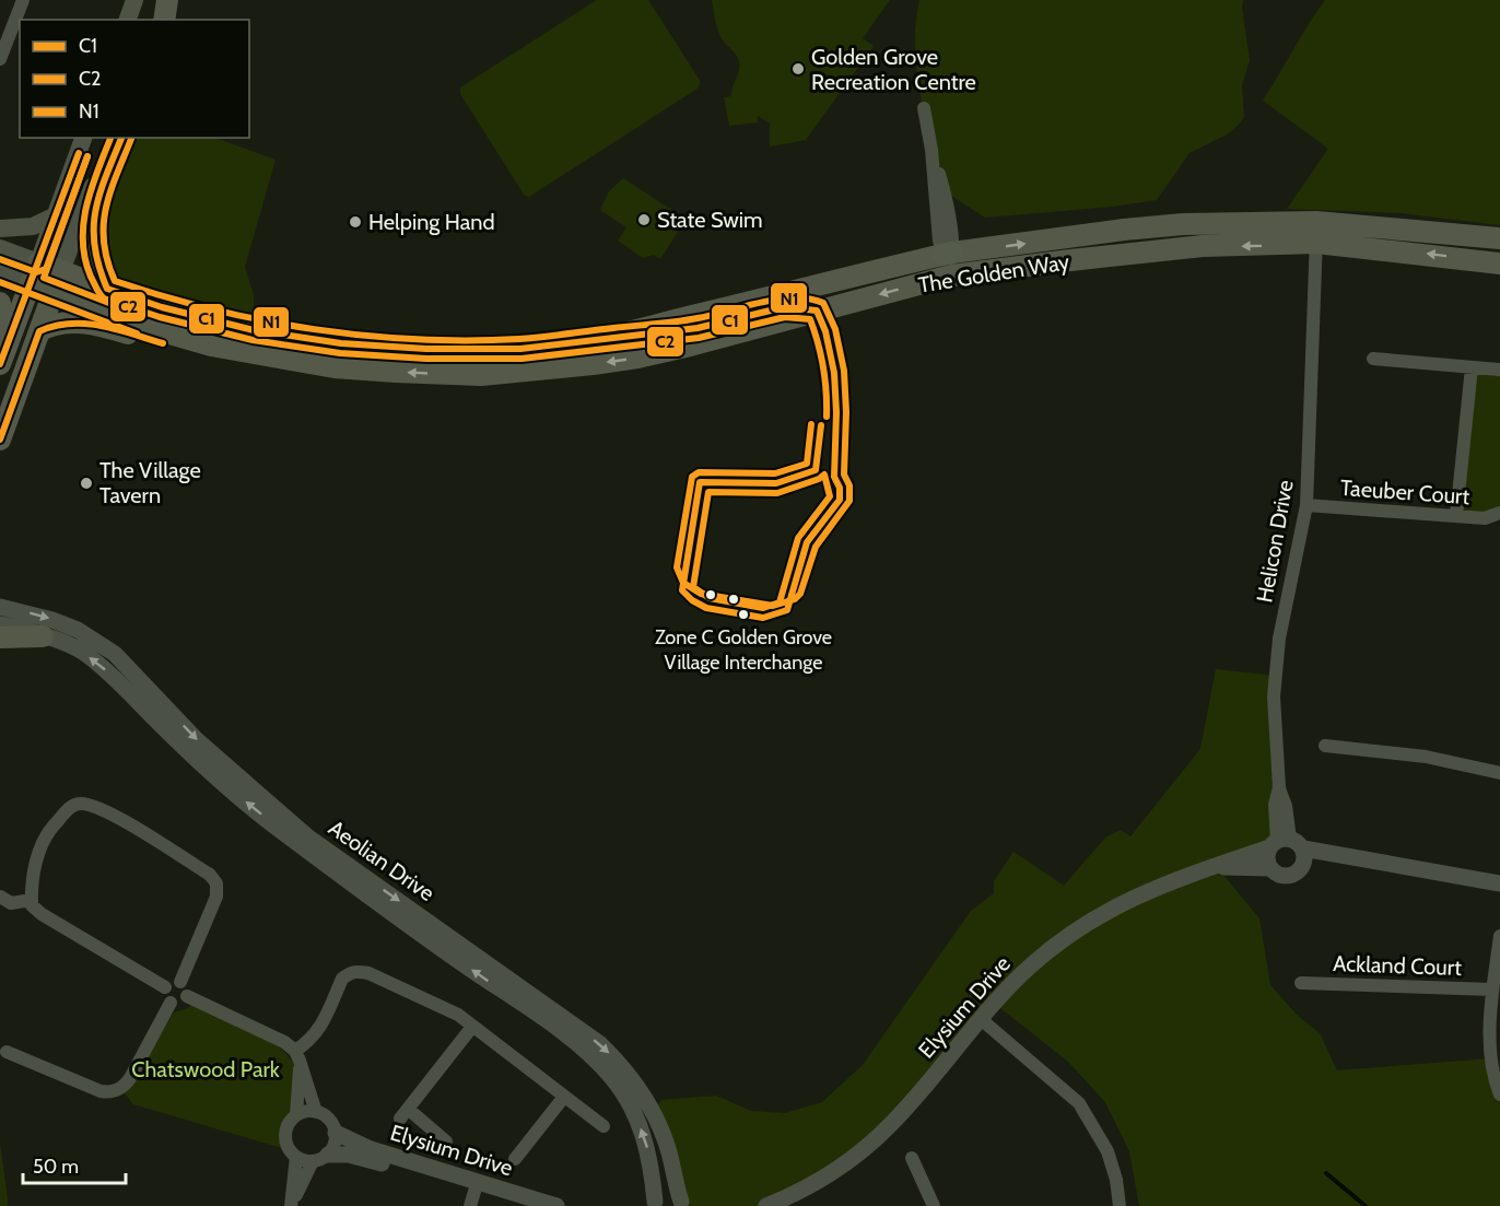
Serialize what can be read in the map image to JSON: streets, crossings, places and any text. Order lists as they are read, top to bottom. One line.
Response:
{"streets":{"main road":["The Golden Way"],"street":["Taeuber Court","Helicon Drive","Aeolian Drive","Ackland Court","Elysium Drive"]},"crossings":[["The Golden Way","Helicon Drive"],["Taeuber Court","Helicon Drive"],["Helicon Drive","Elysium Drive"]],"parks":["Chatswood Park"],"places":["Golden Grove Recreation Centre","State Swim","Helping Hand","The Village Tavern","Zone C Golden Grove Village Interchange"],"lines":["transit line C1","transit line C2","transit line N1"],"legend":["C1","C2","N1"],"scale_bar":"50 m"}
